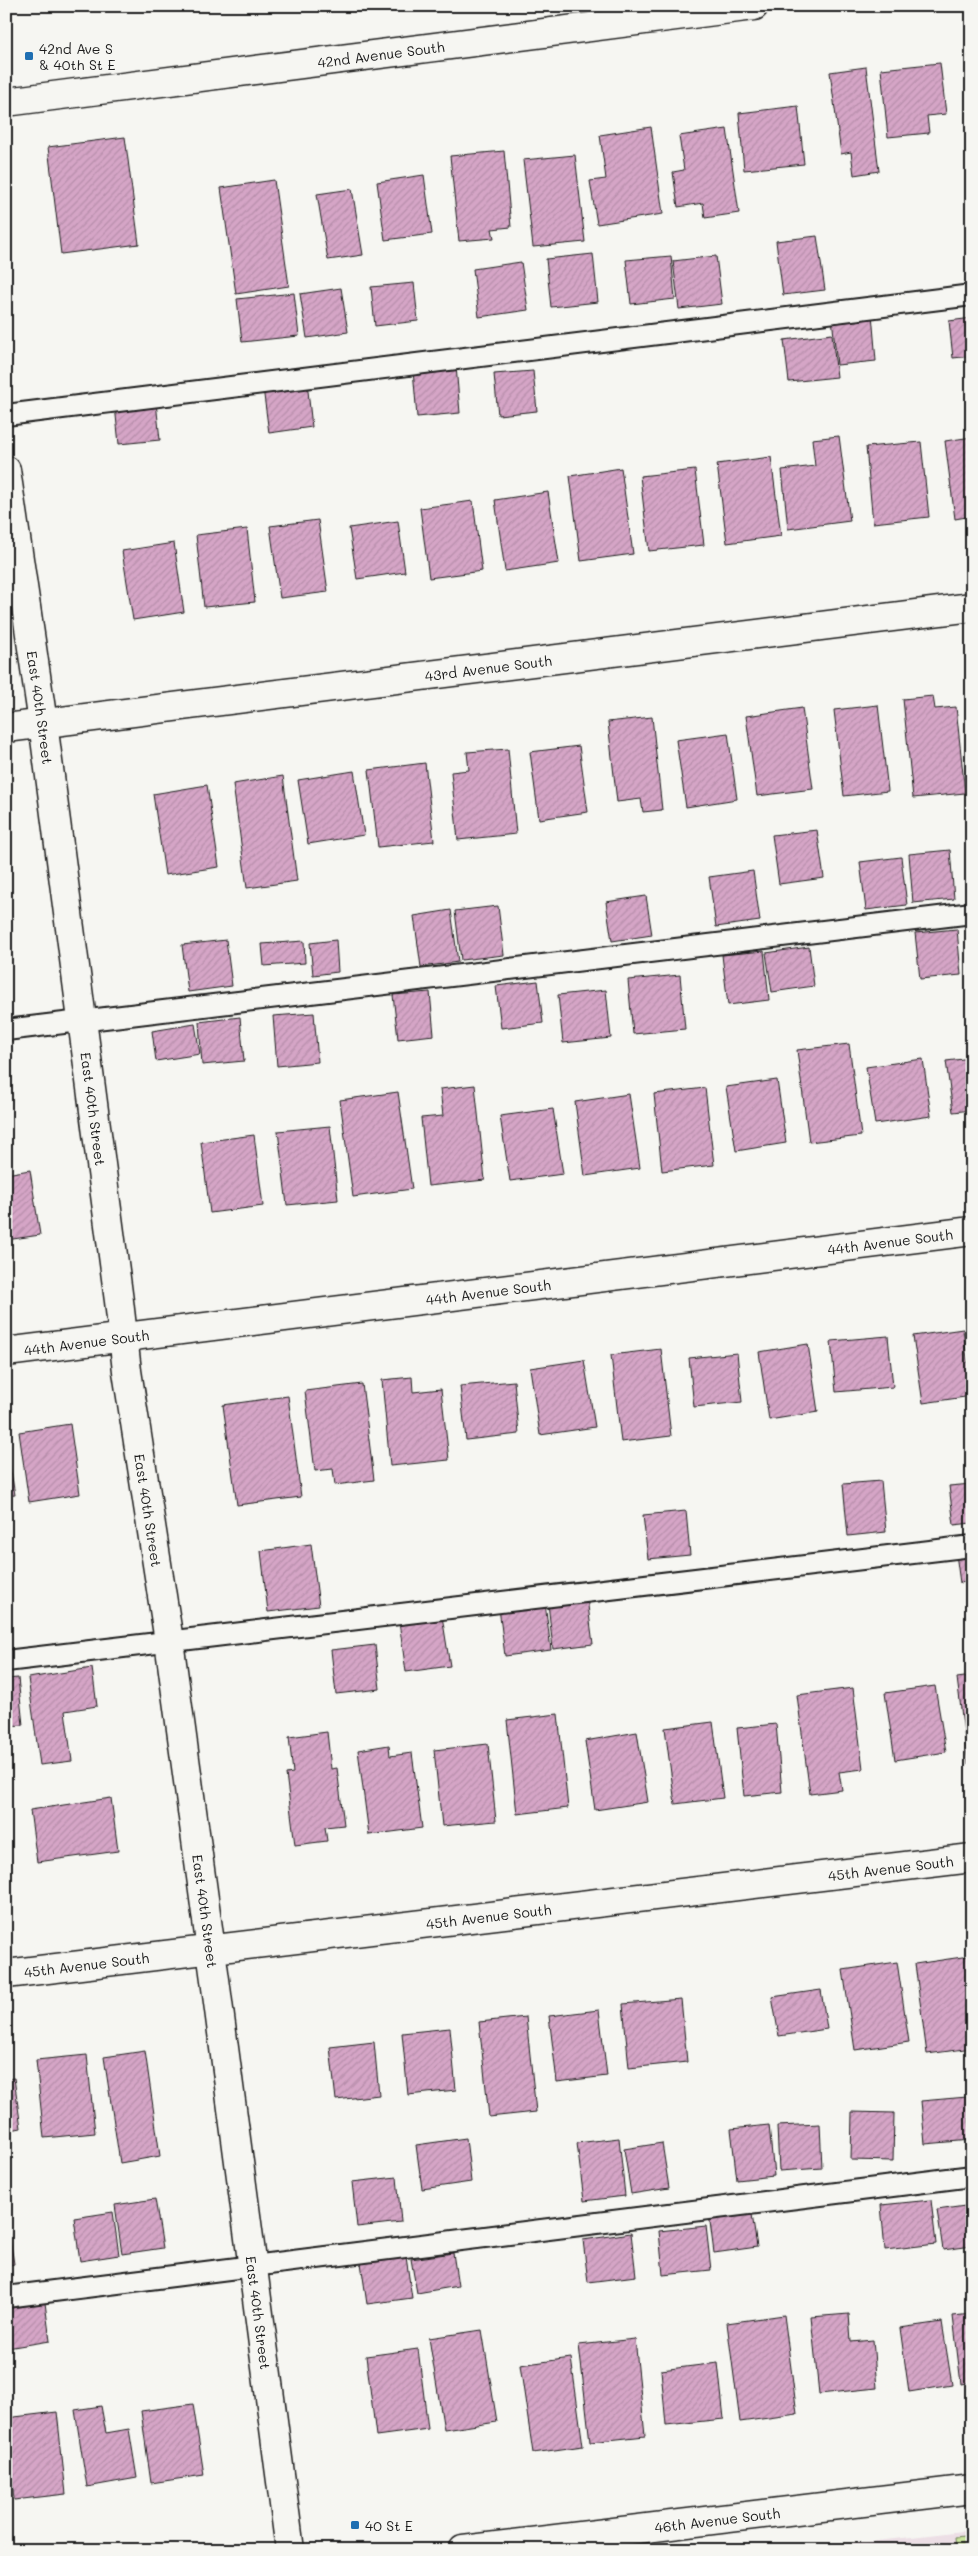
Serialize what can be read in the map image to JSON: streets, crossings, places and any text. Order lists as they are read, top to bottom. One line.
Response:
{"streets":{"street":["42nd Avenue South","43rd Avenue South","East 40th Street","44th Avenue South","45th Avenue South","46th Avenue South"]},"crossings":[["43rd Avenue South","East 40th Street"],["East 40th Street","44th Avenue South"],["East 40th Street","45th Avenue South"]],"places":{"transit":["42nd Ave S & 40th St E","40 St E"]}}
